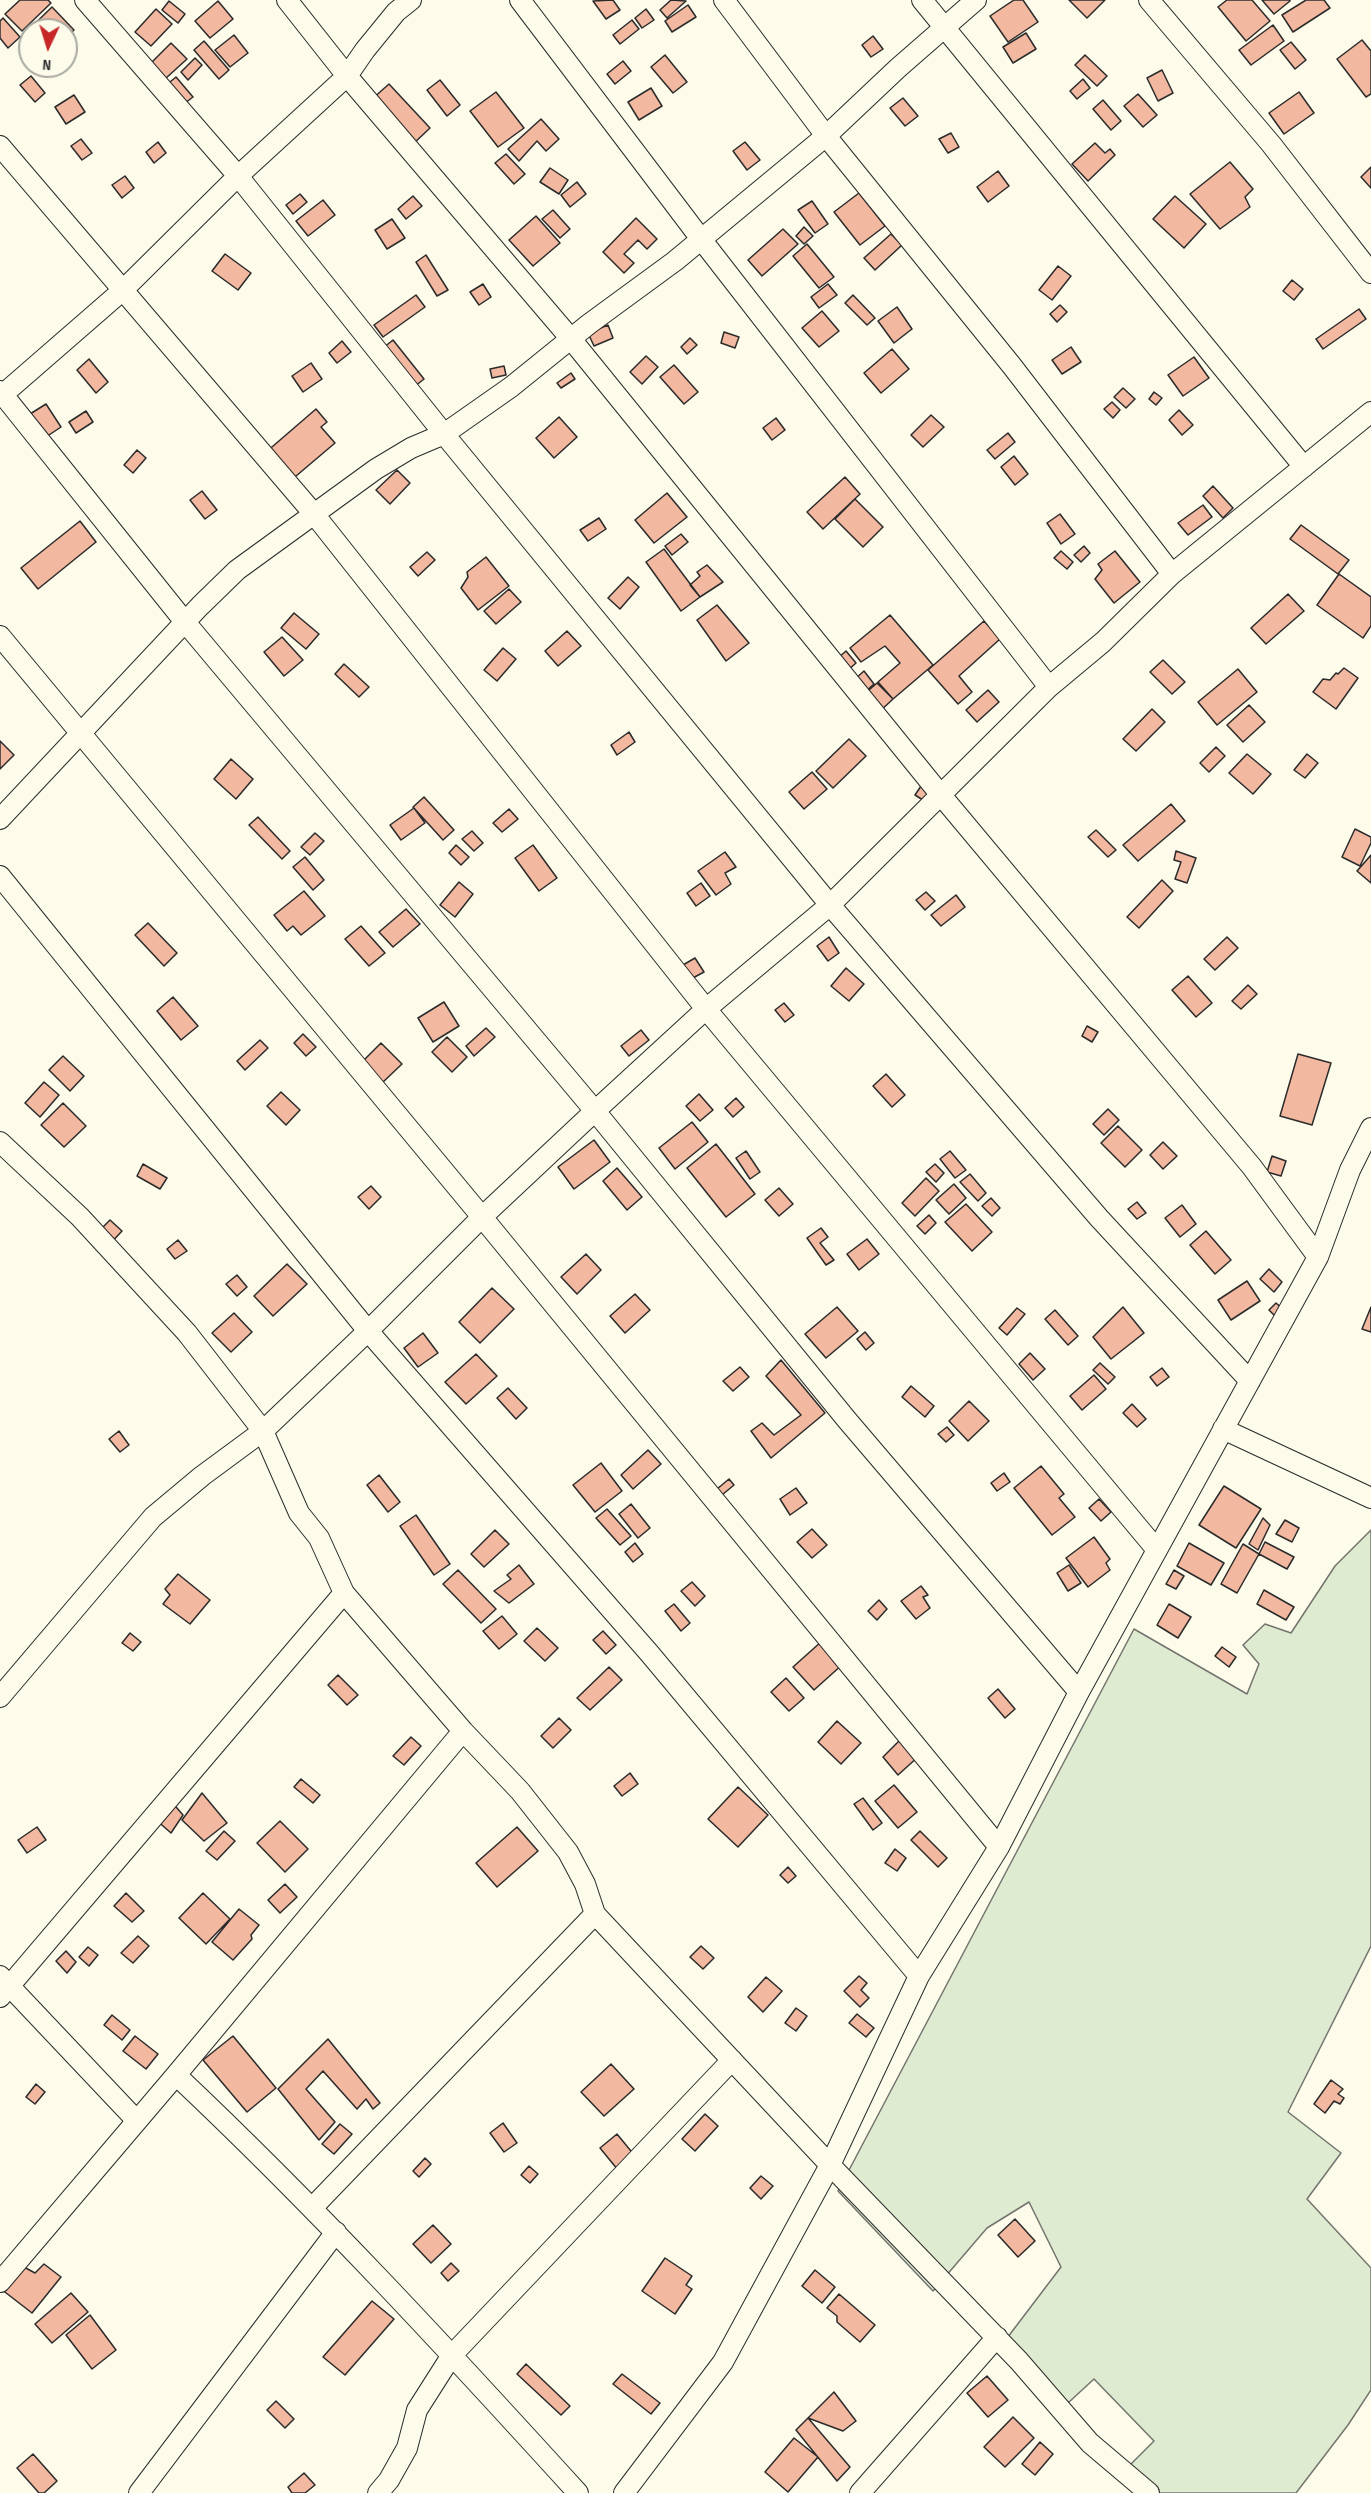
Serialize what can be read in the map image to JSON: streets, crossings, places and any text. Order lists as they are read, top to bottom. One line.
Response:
{"north":"bottom"}
